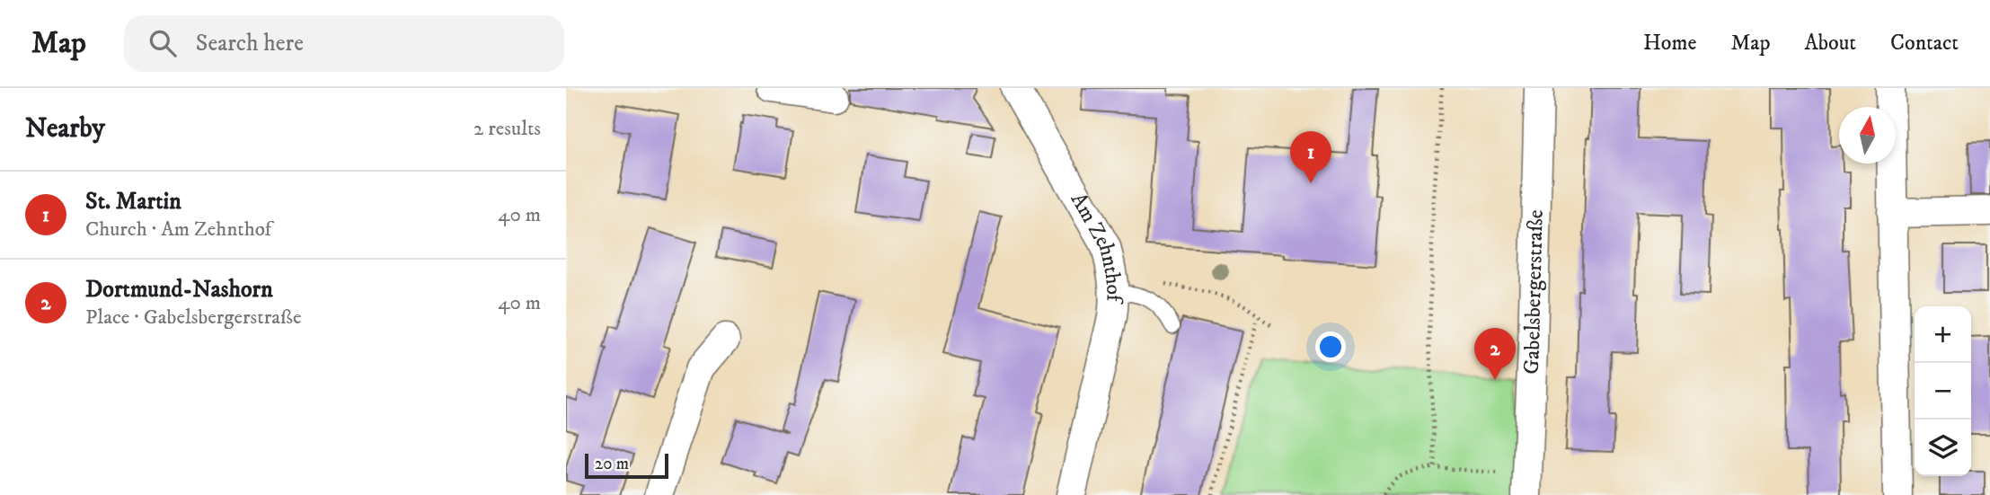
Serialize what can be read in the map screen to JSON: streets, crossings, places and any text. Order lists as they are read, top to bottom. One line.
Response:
{"streets":{"street":["Am Zehnthof","Gabelsbergerstraße"]},"scale_bar":"20 m","north":"top","page":{"header":"Map","search":"Search here","nav":["Home","Map","About","Contact"],"heading":["Nearby","2 results"],"pins":["1","2"],"list":[{"mark":"1","name":"St. Martin","note":"Church · Am Zehnthof","value":"40 m"},{"mark":"2","name":"Dortmund-Nashorn","note":"Place · Gabelsbergerstraße","value":"40 m"}],"map_buttons":["+","−"],"scale":"20 m"}}
